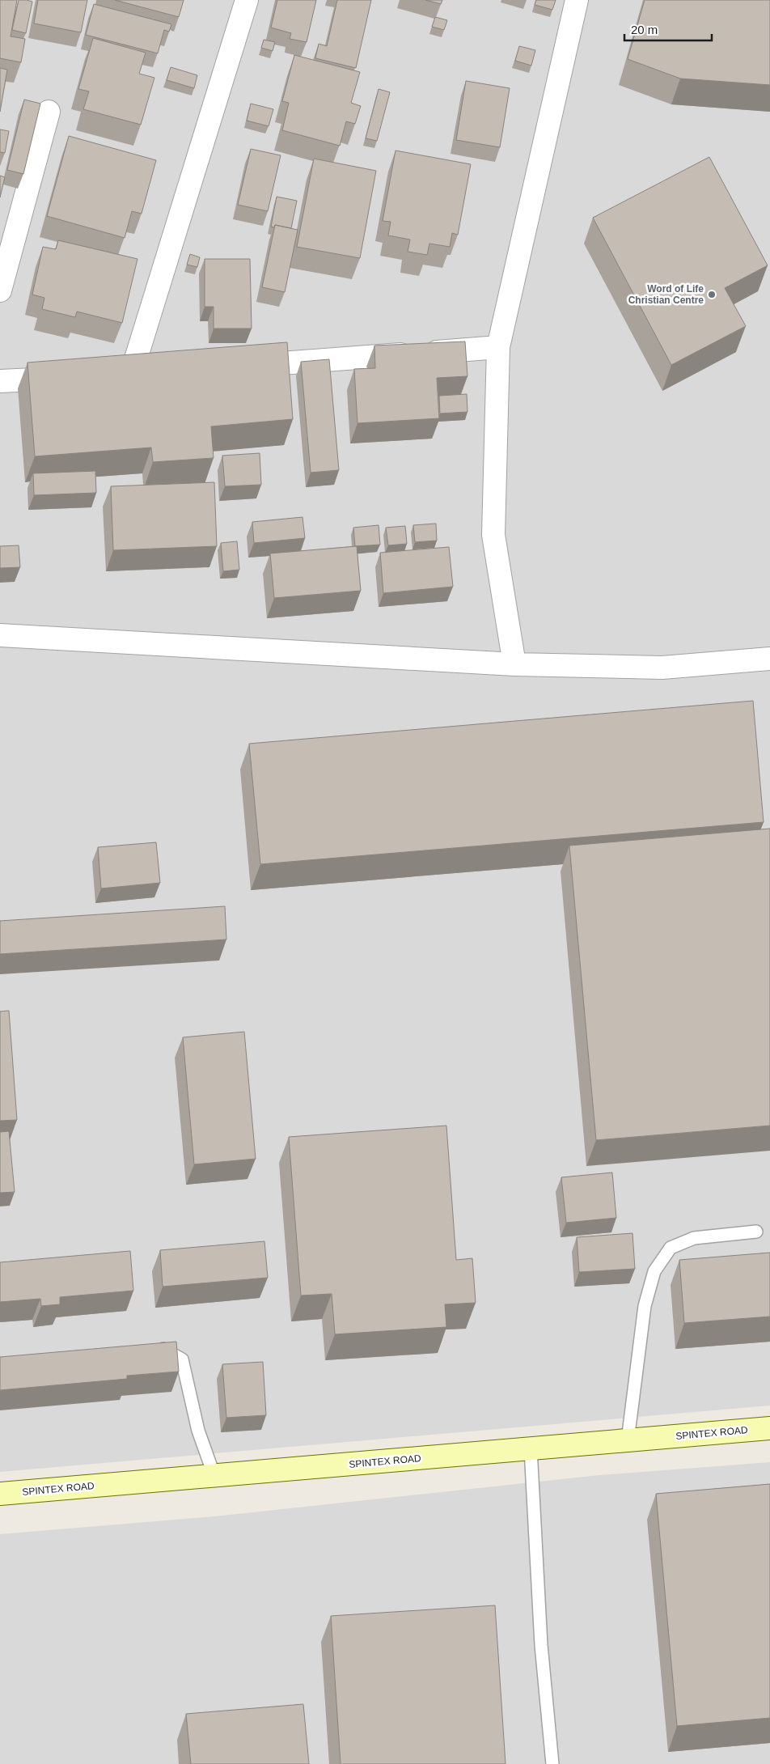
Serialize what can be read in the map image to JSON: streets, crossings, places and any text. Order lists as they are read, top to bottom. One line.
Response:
{"streets":{"main road":["SPINTEX ROAD"]},"places":["Word of Life Christian Centre"],"scale_bar":"20 m"}
